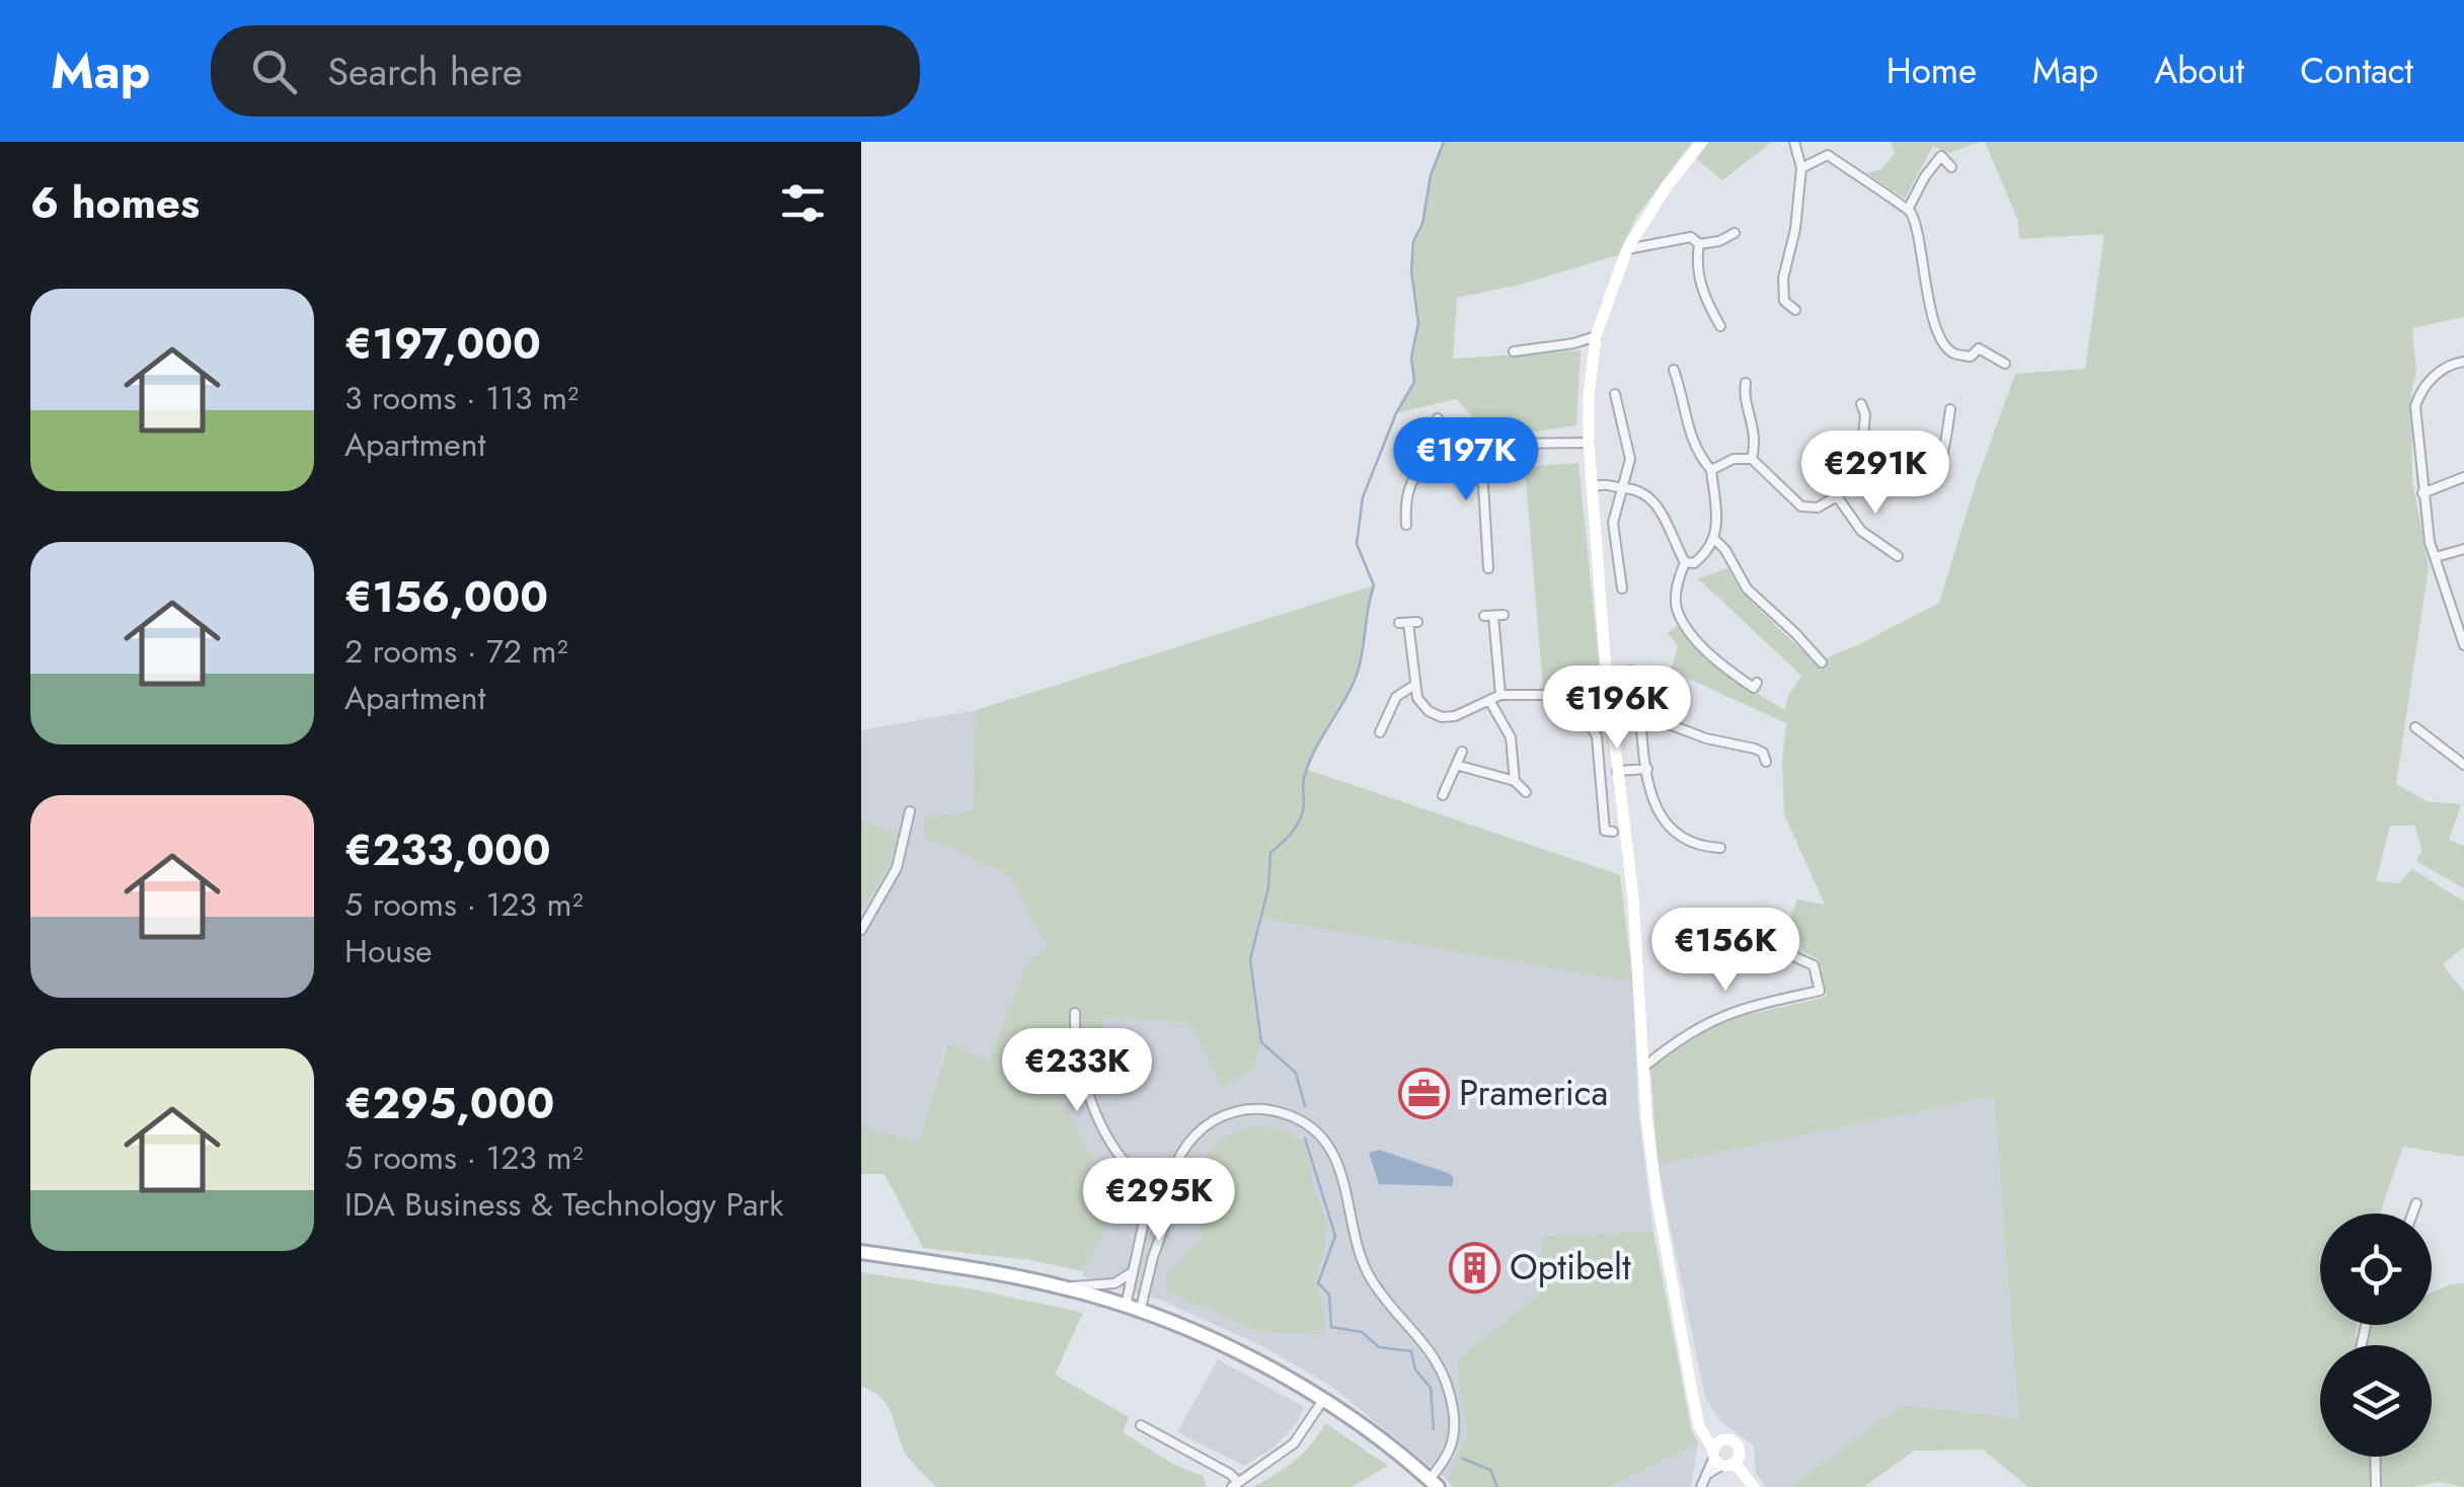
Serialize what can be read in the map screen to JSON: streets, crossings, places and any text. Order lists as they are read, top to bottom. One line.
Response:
{"places":{"office":["Pramerica"],"building":["Optibelt"]},"page":{"header":"Map","search":"Search here","nav":["Home","Map","About","Contact"],"heading":"6 homes","list":[{"name":"€197,000","note":"3 rooms · 113 m² · Apartment"},{"name":"€156,000","note":"2 rooms · 72 m² · Apartment"},{"name":"€233,000","note":"5 rooms · 123 m² · House"},{"name":"€295,000","note":"5 rooms · 123 m² · IDA Business & Technology Park"}],"price":["€197K","€291K","€196K","€156K","€233K","€295K"]}}
